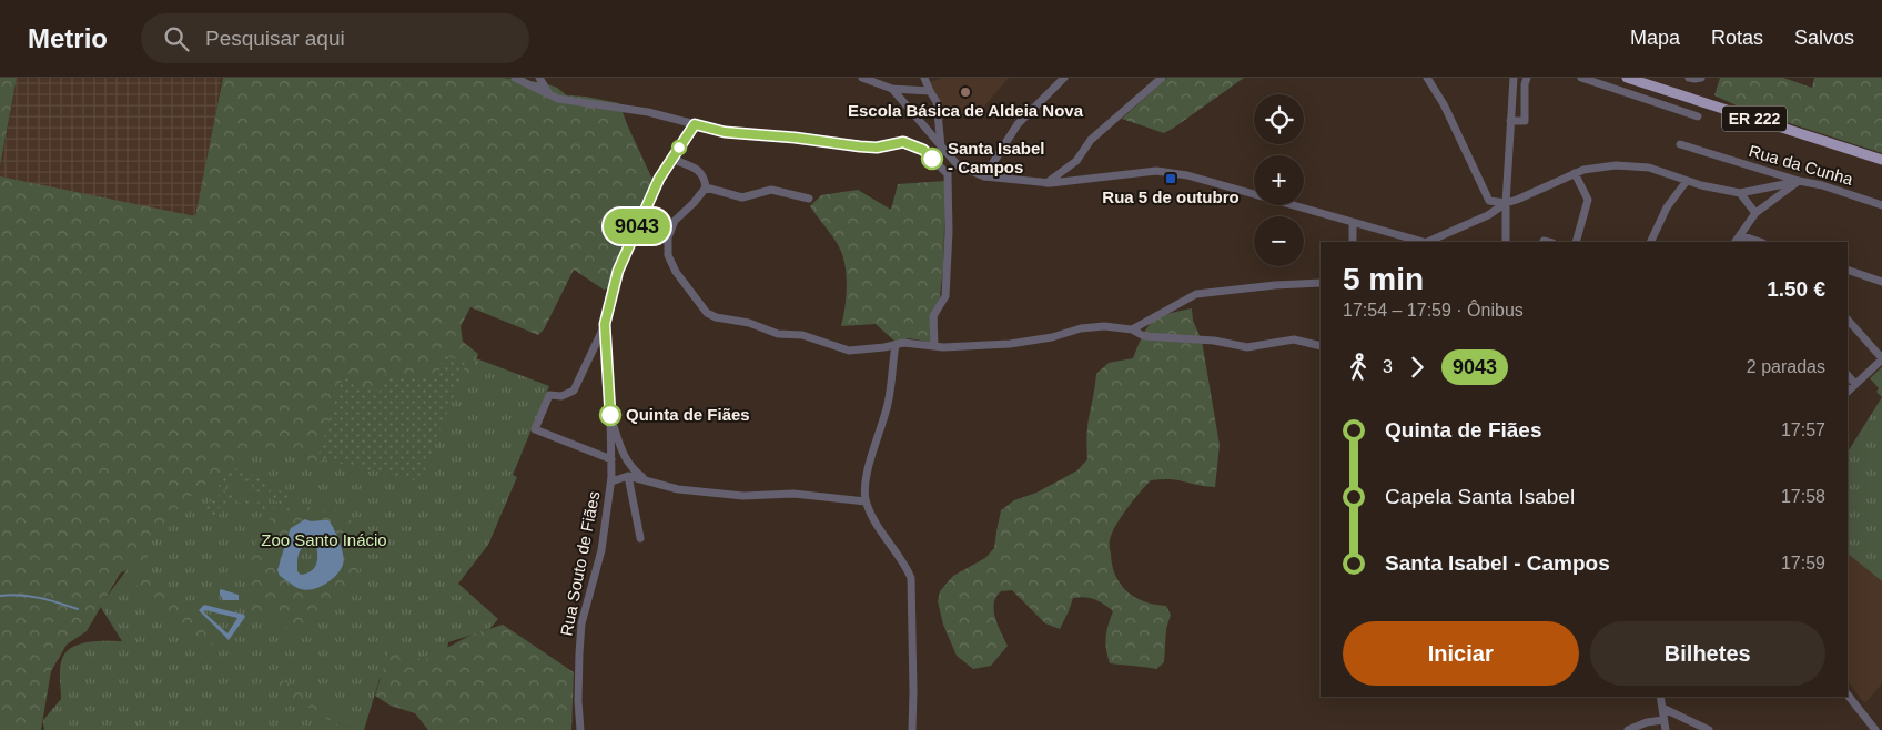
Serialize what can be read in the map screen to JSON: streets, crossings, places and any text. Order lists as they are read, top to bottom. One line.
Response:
{"streets":{"main road":["ER 222"],"street":["Rua da Cunha","Rua Souto de Fiães"]},"parks":["Zoo Santo Inácio"],"places":{"other":["Escola Básica de Aldeia Nova","Santa Isabel - Campos","Quinta de Fiães"],"transit":["Rua 5 de outubro"]},"lines":["bus line 9043"],"page":{"header":"Metrio","search":"Pesquisar aqui","nav":["Mapa","Rotas","Salvos"],"on_map":"9043","map_buttons":["+","−"],"heading":["5 min","17:54 – 17:59 · Ônibus","1.50 €"],"legs":["3","9043","2 paradas"],"list":[{"name":"Quinta de Fiães","value":"17:57"},{"name":"Capela Santa Isabel","value":"17:58"},{"name":"Santa Isabel - Campos","value":"17:59"}],"buttons":["Iniciar","Bilhetes"]}}
